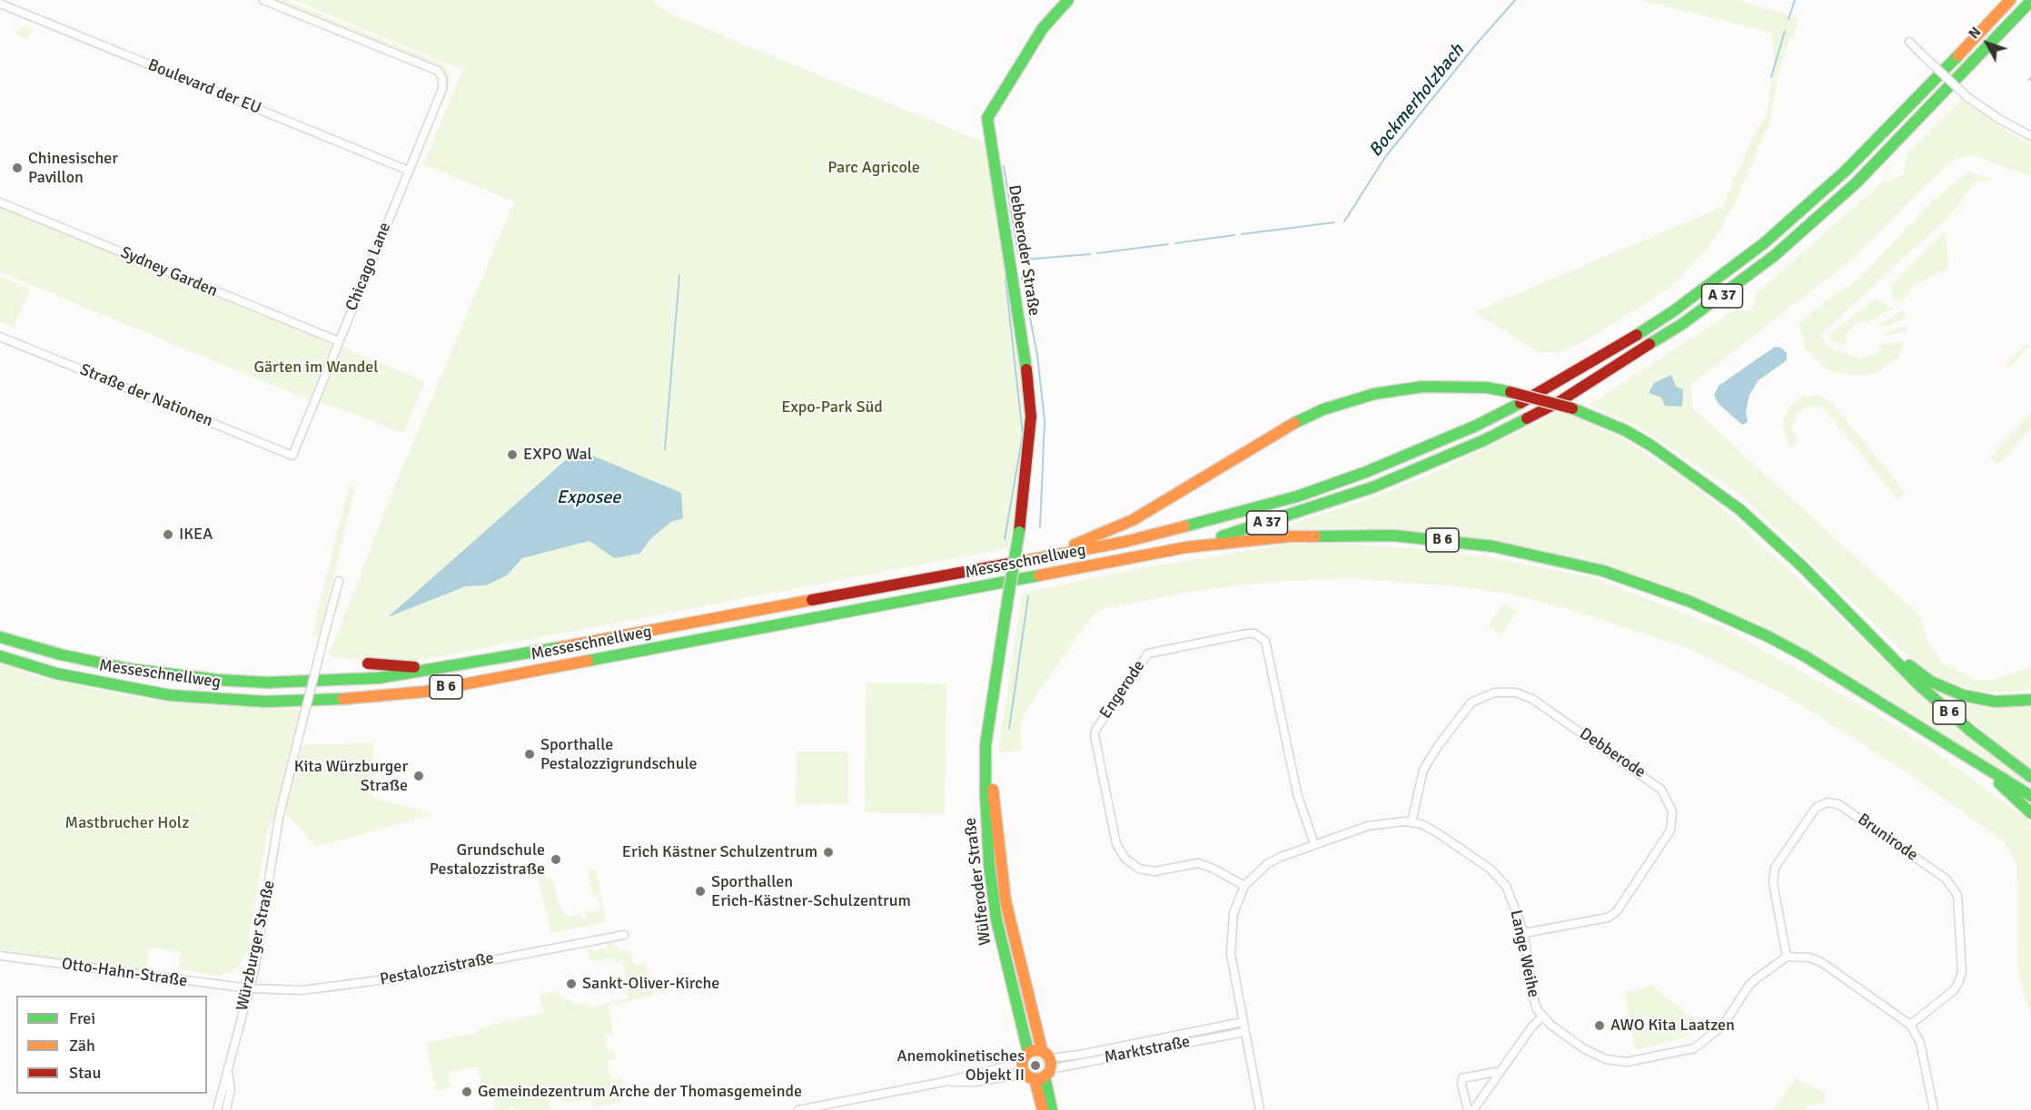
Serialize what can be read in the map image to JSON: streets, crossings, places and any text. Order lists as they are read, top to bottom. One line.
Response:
{"streets":{"main road":["Debberoder Straße","A 37","B 6","Messeschnellweg","Wülferoder Straße"],"street":["Boulevard der EU","Chicago Lane","Sydney Garden","Straße der Nationen","Engerode","Debberode","Brunirode","Würzburger Straße","Lange Weihe","Pestalozzistraße","Otto-Hahn-Straße","Marktstraße"]},"crossings":[["Boulevard der EU","Chicago Lane"],["Debberoder Straße","Wülferoder Straße"],["Chicago Lane","Sydney Garden"],["Chicago Lane","Straße der Nationen"],["A 37","B 6"],["A 37","Messeschnellweg"],["B 6","Messeschnellweg"],["Engerode","Lange Weihe"],["Debberode","Lange Weihe"],["Brunirode","Lange Weihe"],["Wülferoder Straße","Marktstraße"],["Würzburger Straße","Pestalozzistraße"],["Würzburger Straße","Otto-Hahn-Straße"],["Lange Weihe","Marktstraße"],["Pestalozzistraße","Otto-Hahn-Straße"]],"water":["Bockmerholzbach","Exposee"],"parks":["Parc Agricole","Gärten im Wandel","Expo-Park Süd","Mastbrucher Holz"],"places":["Chinesischer Pavillon","EXPO Wal","IKEA","Sporthalle Pestalozzigrundschule","Kita Würzburger Straße","Erich Kästner Schulzentrum","Grundschule Pestalozzistraße","Sporthallen Erich-Kästner-Schulzentrum","Sankt-Oliver-Kirche","AWO Kita Laatzen","Anemokinetisches Objekt II","Gemeindezentrum Arche der Thomasgemeinde"],"legend":["Frei","Zäh","Stau"],"north":"top left"}
